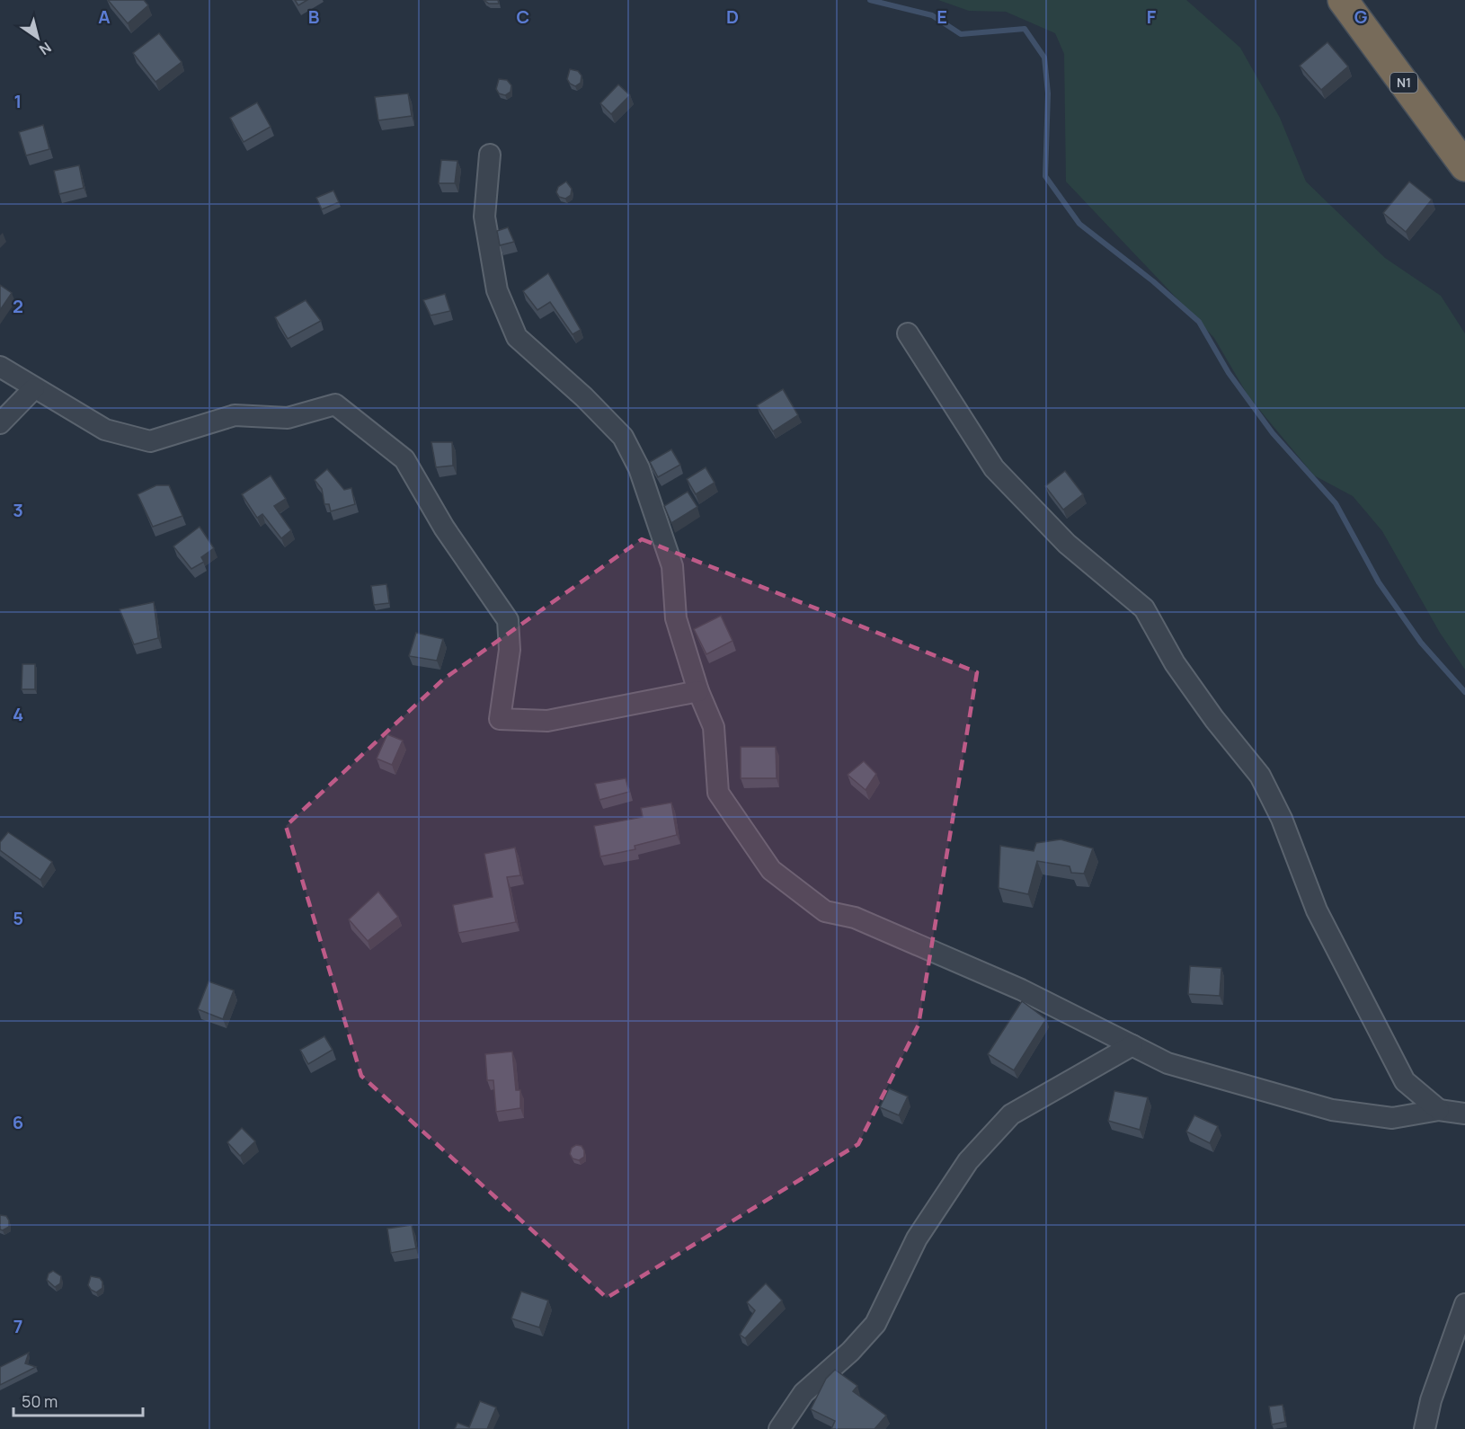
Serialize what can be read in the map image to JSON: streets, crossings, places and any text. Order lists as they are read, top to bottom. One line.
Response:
{"streets":{"highway":["N1"]},"scale_bar":"50 m","north":"bottom right","grid":{"columns":["A","B","C","D","E","F","G"],"rows":["1","2","3","4","5","6","7"]}}
